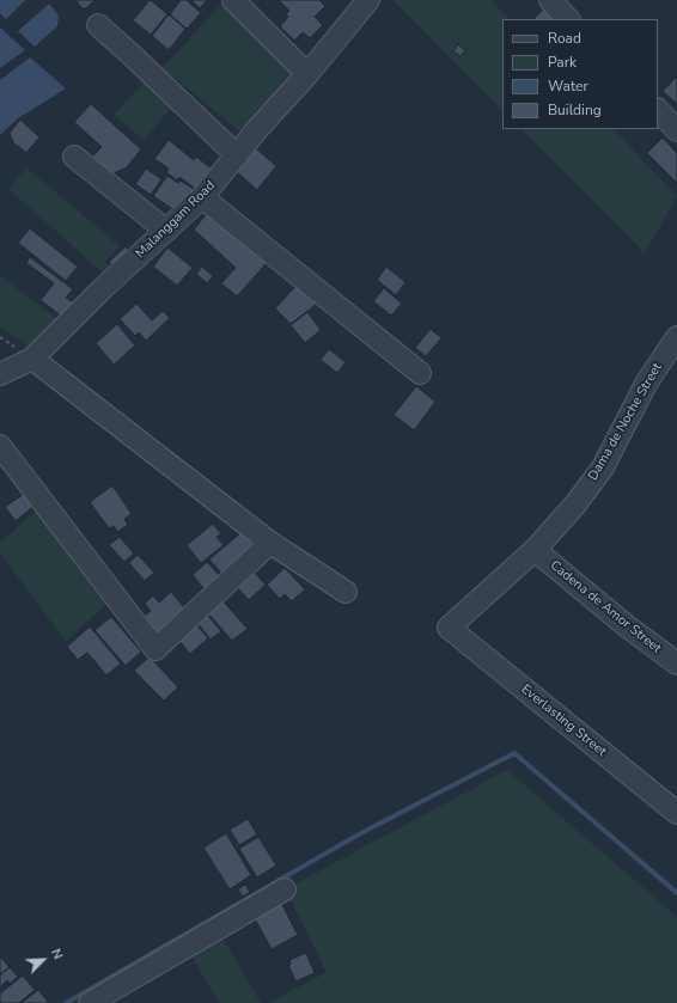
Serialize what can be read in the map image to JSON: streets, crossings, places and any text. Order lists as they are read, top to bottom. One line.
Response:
{"streets":{"street":["Malanggam Road","Dama de Noche Street","Cadena de Amor Street","Everlasting Street"]},"crossings":[["Dama de Noche Street","Cadena de Amor Street"],["Dama de Noche Street","Everlasting Street"]],"legend":["Road","Park","Water","Building"],"north":"top right"}
